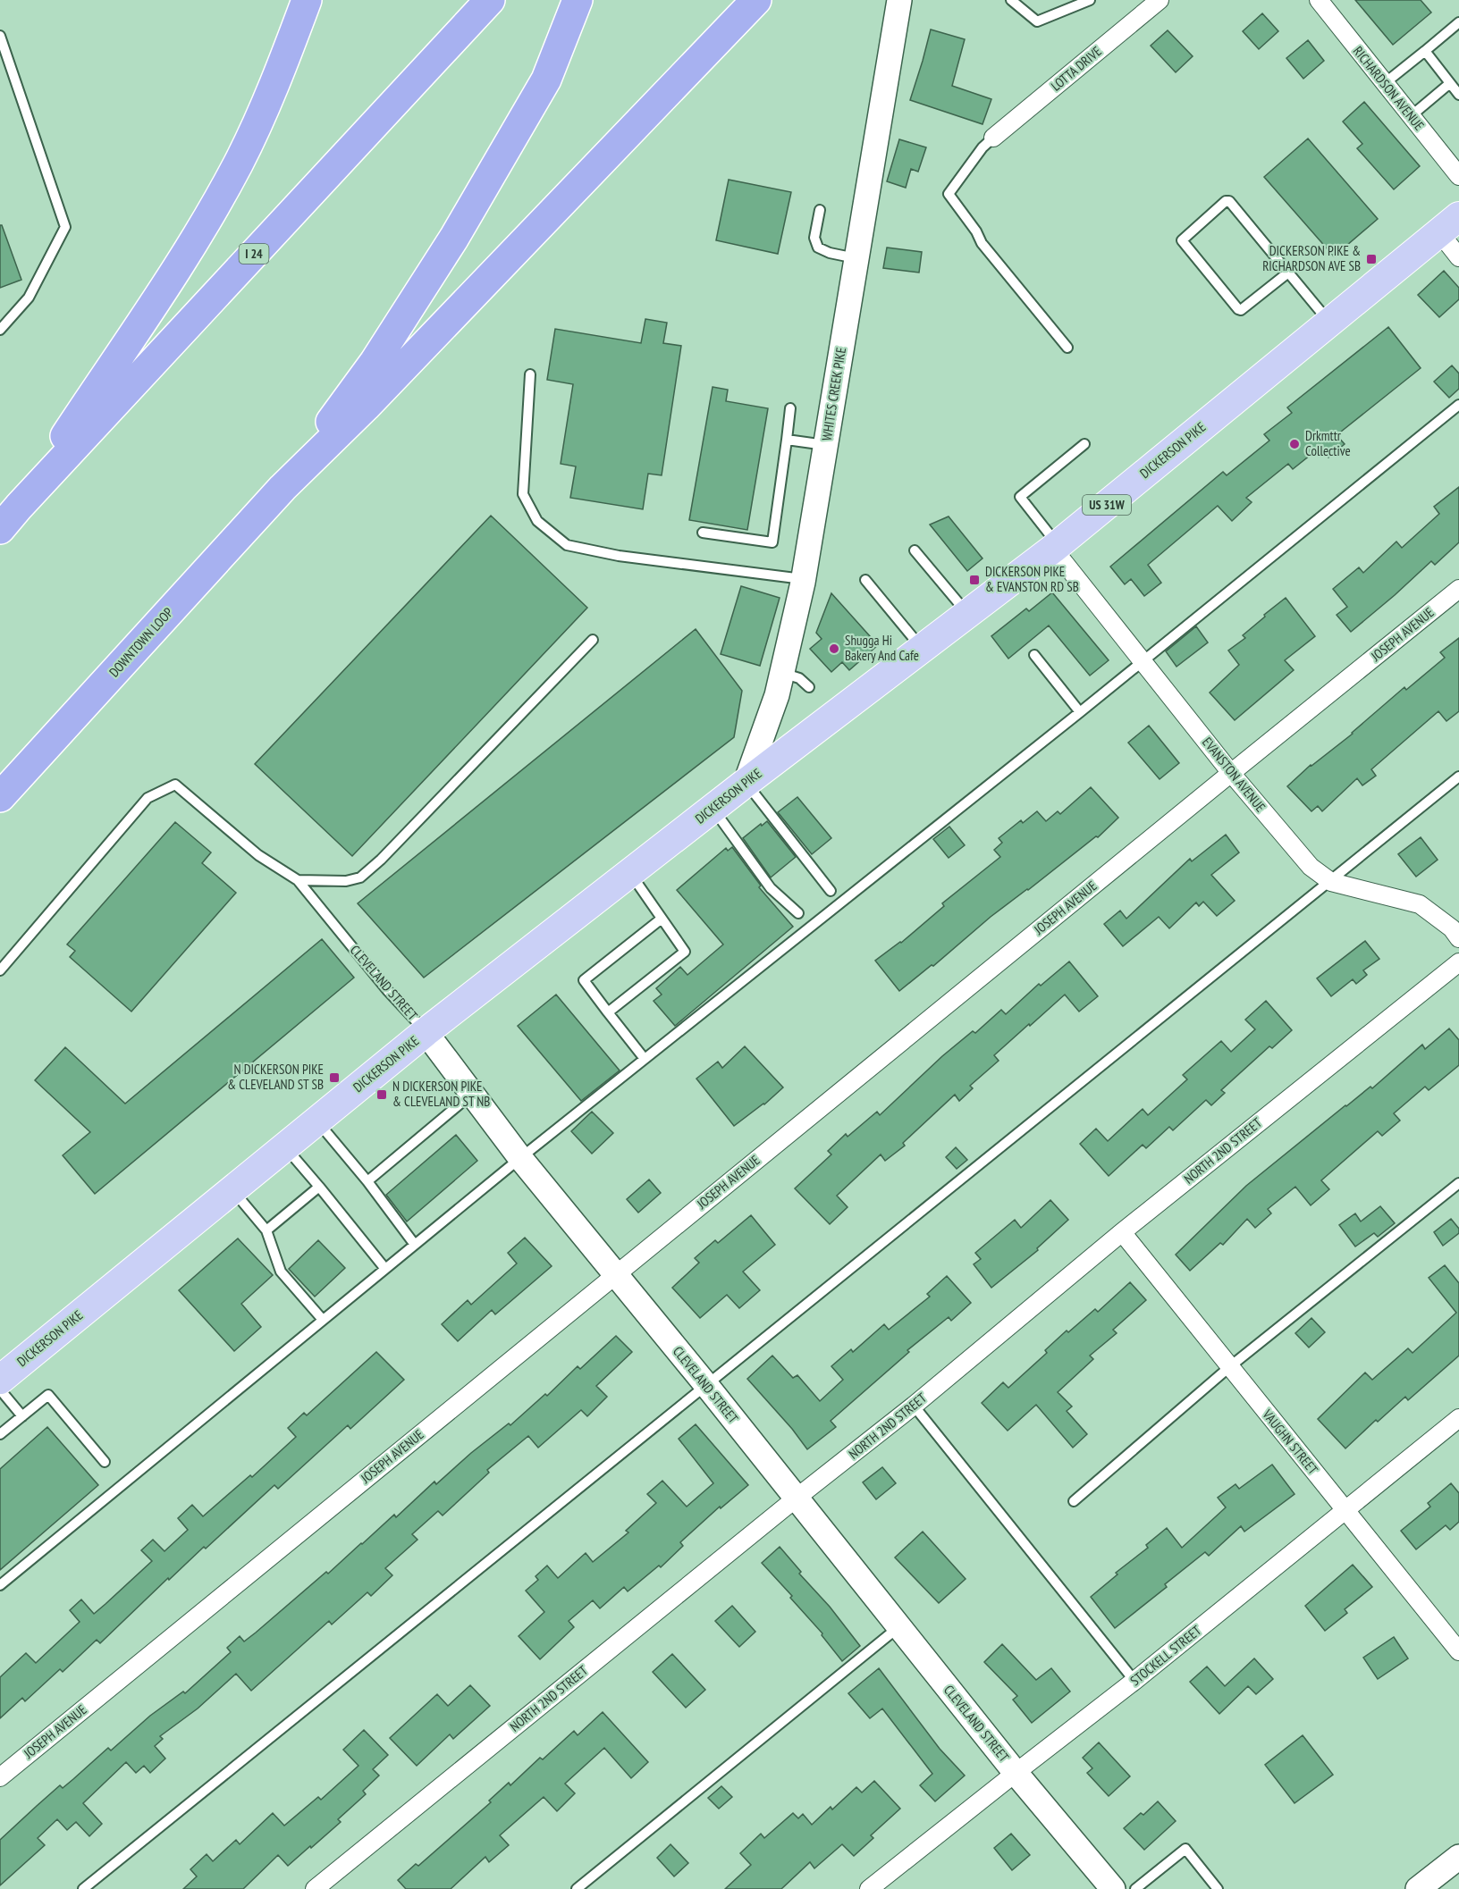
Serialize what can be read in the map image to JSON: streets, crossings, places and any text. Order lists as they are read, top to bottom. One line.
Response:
{"streets":{"highway":["I 24","DOWNTOWN LOOP"],"main road":["WHITES CREEK PIKE","DICKERSON PIKE","US 31W","CLEVELAND STREET"],"street":["LOTTA DRIVE","RICHARDSON AVENUE","JOSEPH AVENUE","EVANSTON AVENUE","NORTH 2ND STREET","VAUGHN STREET","STOCKELL STREET"]},"crossings":[["WHITES CREEK PIKE","DICKERSON PIKE"],["DICKERSON PIKE","EVANSTON AVENUE"],["DICKERSON PIKE","CLEVELAND STREET"],["JOSEPH AVENUE","EVANSTON AVENUE"],["JOSEPH AVENUE","CLEVELAND STREET"],["CLEVELAND STREET","NORTH 2ND STREET"],["CLEVELAND STREET","STOCKELL STREET"],["NORTH 2ND STREET","VAUGHN STREET"],["VAUGHN STREET","STOCKELL STREET"]],"places":{"transit":["DICKERSON PIKE & RICHARDSON AVE SB","DICKERSON PIKE & EVANSTON RD SB","N DICKERSON PIKE & CLEVELAND ST SB","N DICKERSON PIKE & CLEVELAND ST NB"],"other":["Drkmttr Collective","Shugga Hi Bakery And Cafe"]}}
